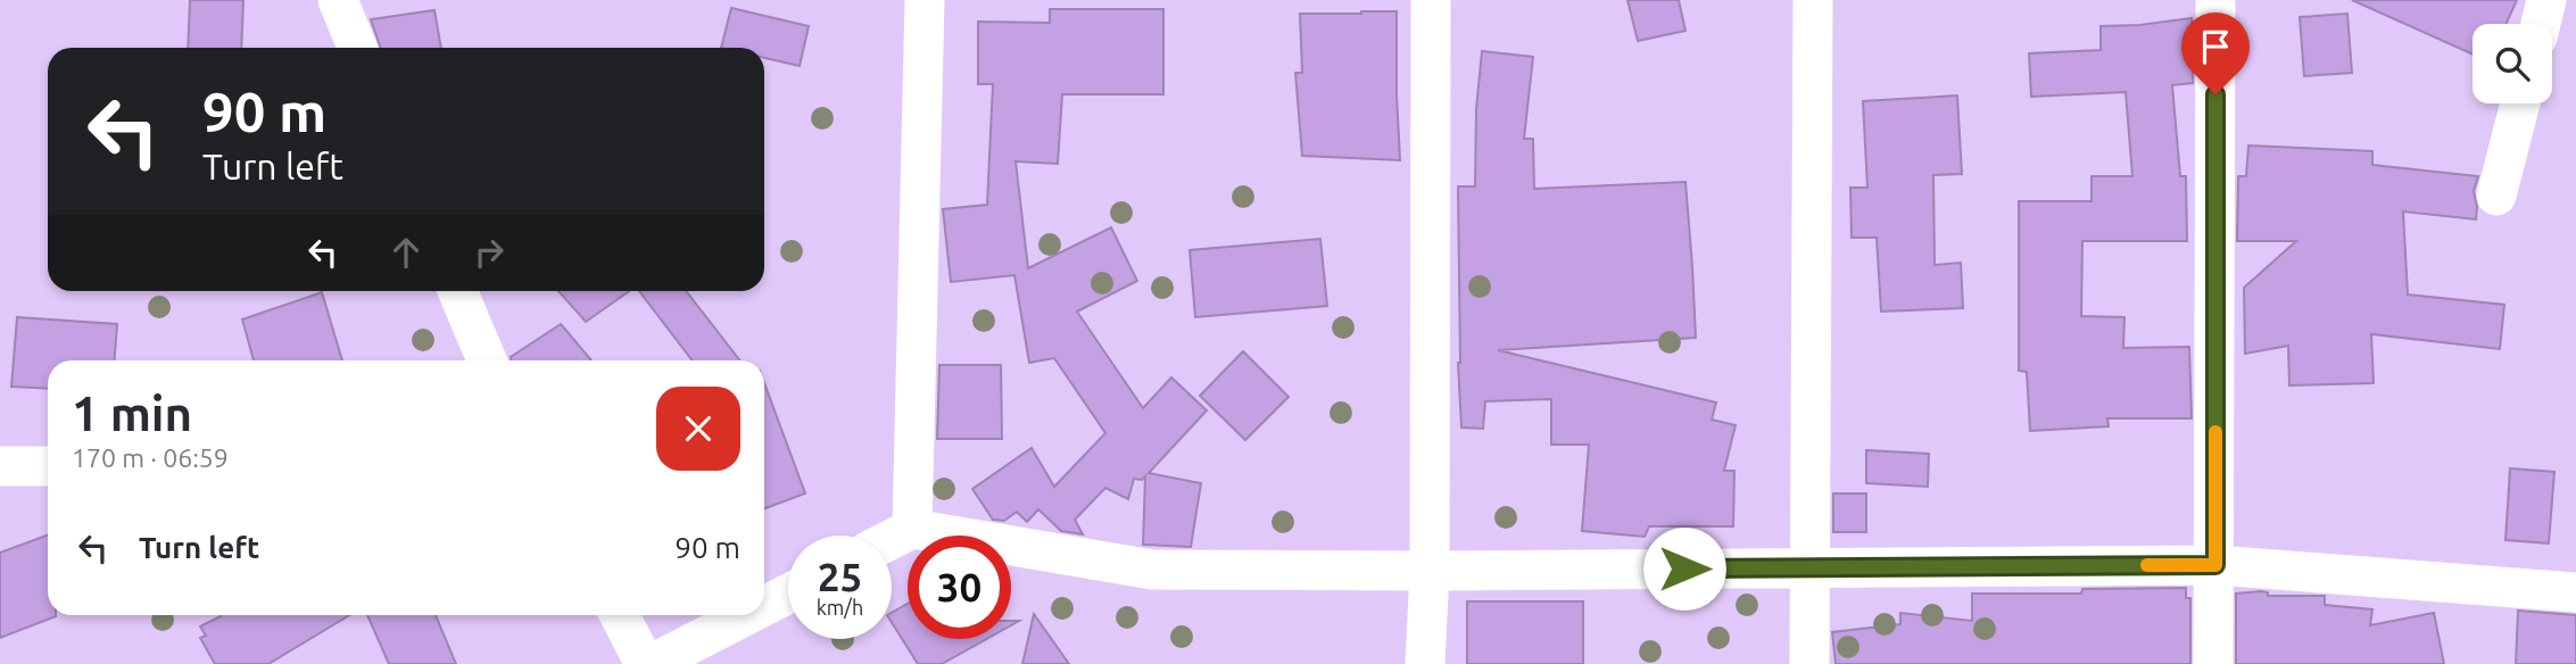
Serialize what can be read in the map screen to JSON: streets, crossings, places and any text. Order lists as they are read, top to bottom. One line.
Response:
{"page":{"turn":["90 m","Turn left"],"heading":["1 min","170 m · 06:59"],"list":[{"name":"Turn left","value":"90 m"}],"speed":"25 km/h","limit":"30"}}
